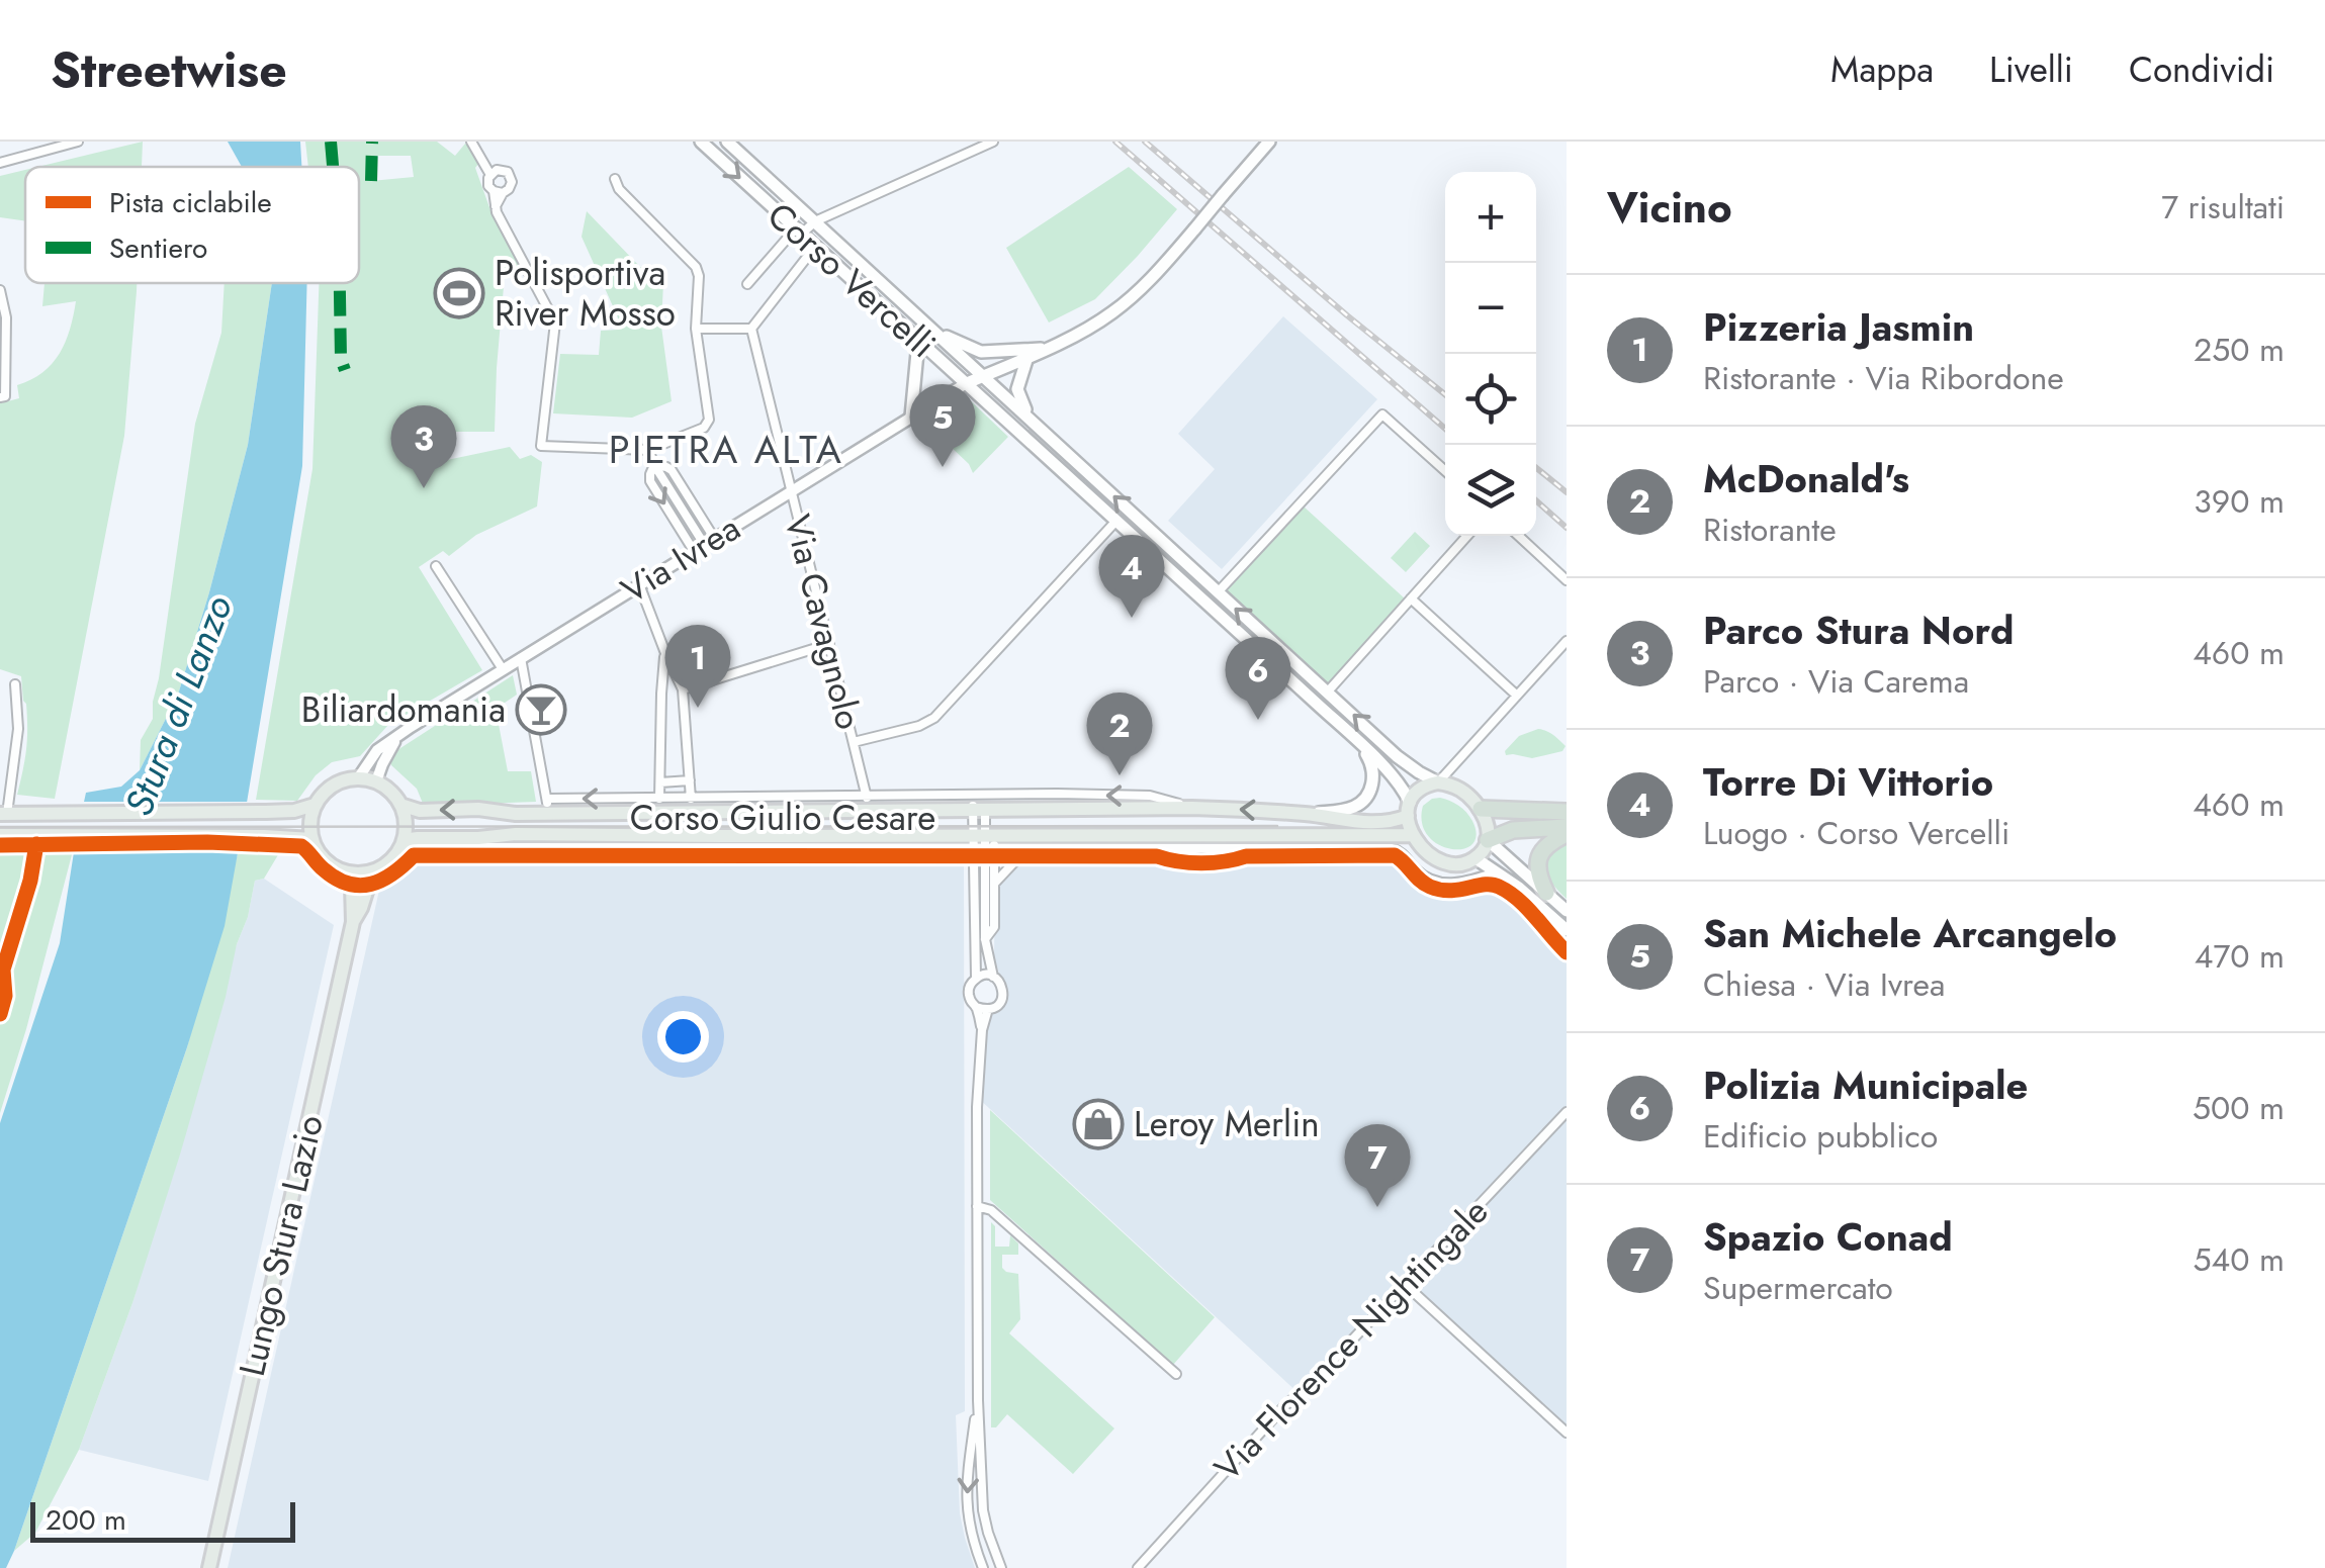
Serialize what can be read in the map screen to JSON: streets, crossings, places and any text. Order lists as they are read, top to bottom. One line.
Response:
{"streets":{"main road":["Corso Vercelli","Corso Giulio Cesare","Lungo Stura Lazio"],"street":["Via Ivrea","Via Cavagnolo","Via Florence Nightingale"]},"crossings":[["Corso Vercelli","Via Ivrea"],["Corso Vercelli","Corso Giulio Cesare"],["Via Ivrea","Via Cavagnolo"],["Via Ivrea","Corso Giulio Cesare"],["Via Ivrea","Lungo Stura Lazio"],["Via Cavagnolo","Corso Giulio Cesare"],["Corso Giulio Cesare","Lungo Stura Lazio"]],"districts":["PIETRA ALTA"],"water":["Stura di Lanzo"],"places":{"sports":["Polisportiva River Mosso"],"bar":["Biliardomania"],"shop":["Leroy Merlin"]},"legend":["Pista ciclabile","Sentiero"],"scale_bar":"200 m","page":{"header":"Streetwise","nav":["Mappa","Livelli","Condividi"],"heading":["Vicino","7 risultati"],"map_buttons":["+","−"],"list":[{"mark":"1","name":"Pizzeria Jasmin","note":"Ristorante · Via Ribordone","value":"250 m"},{"mark":"2","name":"McDonald's","note":"Ristorante","value":"390 m"},{"mark":"3","name":"Parco Stura Nord","note":"Parco · Via Carema","value":"460 m"},{"mark":"4","name":"Torre Di Vittorio","note":"Luogo · Corso Vercelli","value":"460 m"},{"mark":"5","name":"San Michele Arcangelo","note":"Chiesa · Via Ivrea","value":"470 m"},{"mark":"6","name":"Polizia Municipale","note":"Edificio pubblico","value":"500 m"},{"mark":"7","name":"Spazio Conad","note":"Supermercato","value":"540 m"}],"pins":["5","3","4","1","6","2","7"],"scale":"200 m"}}
